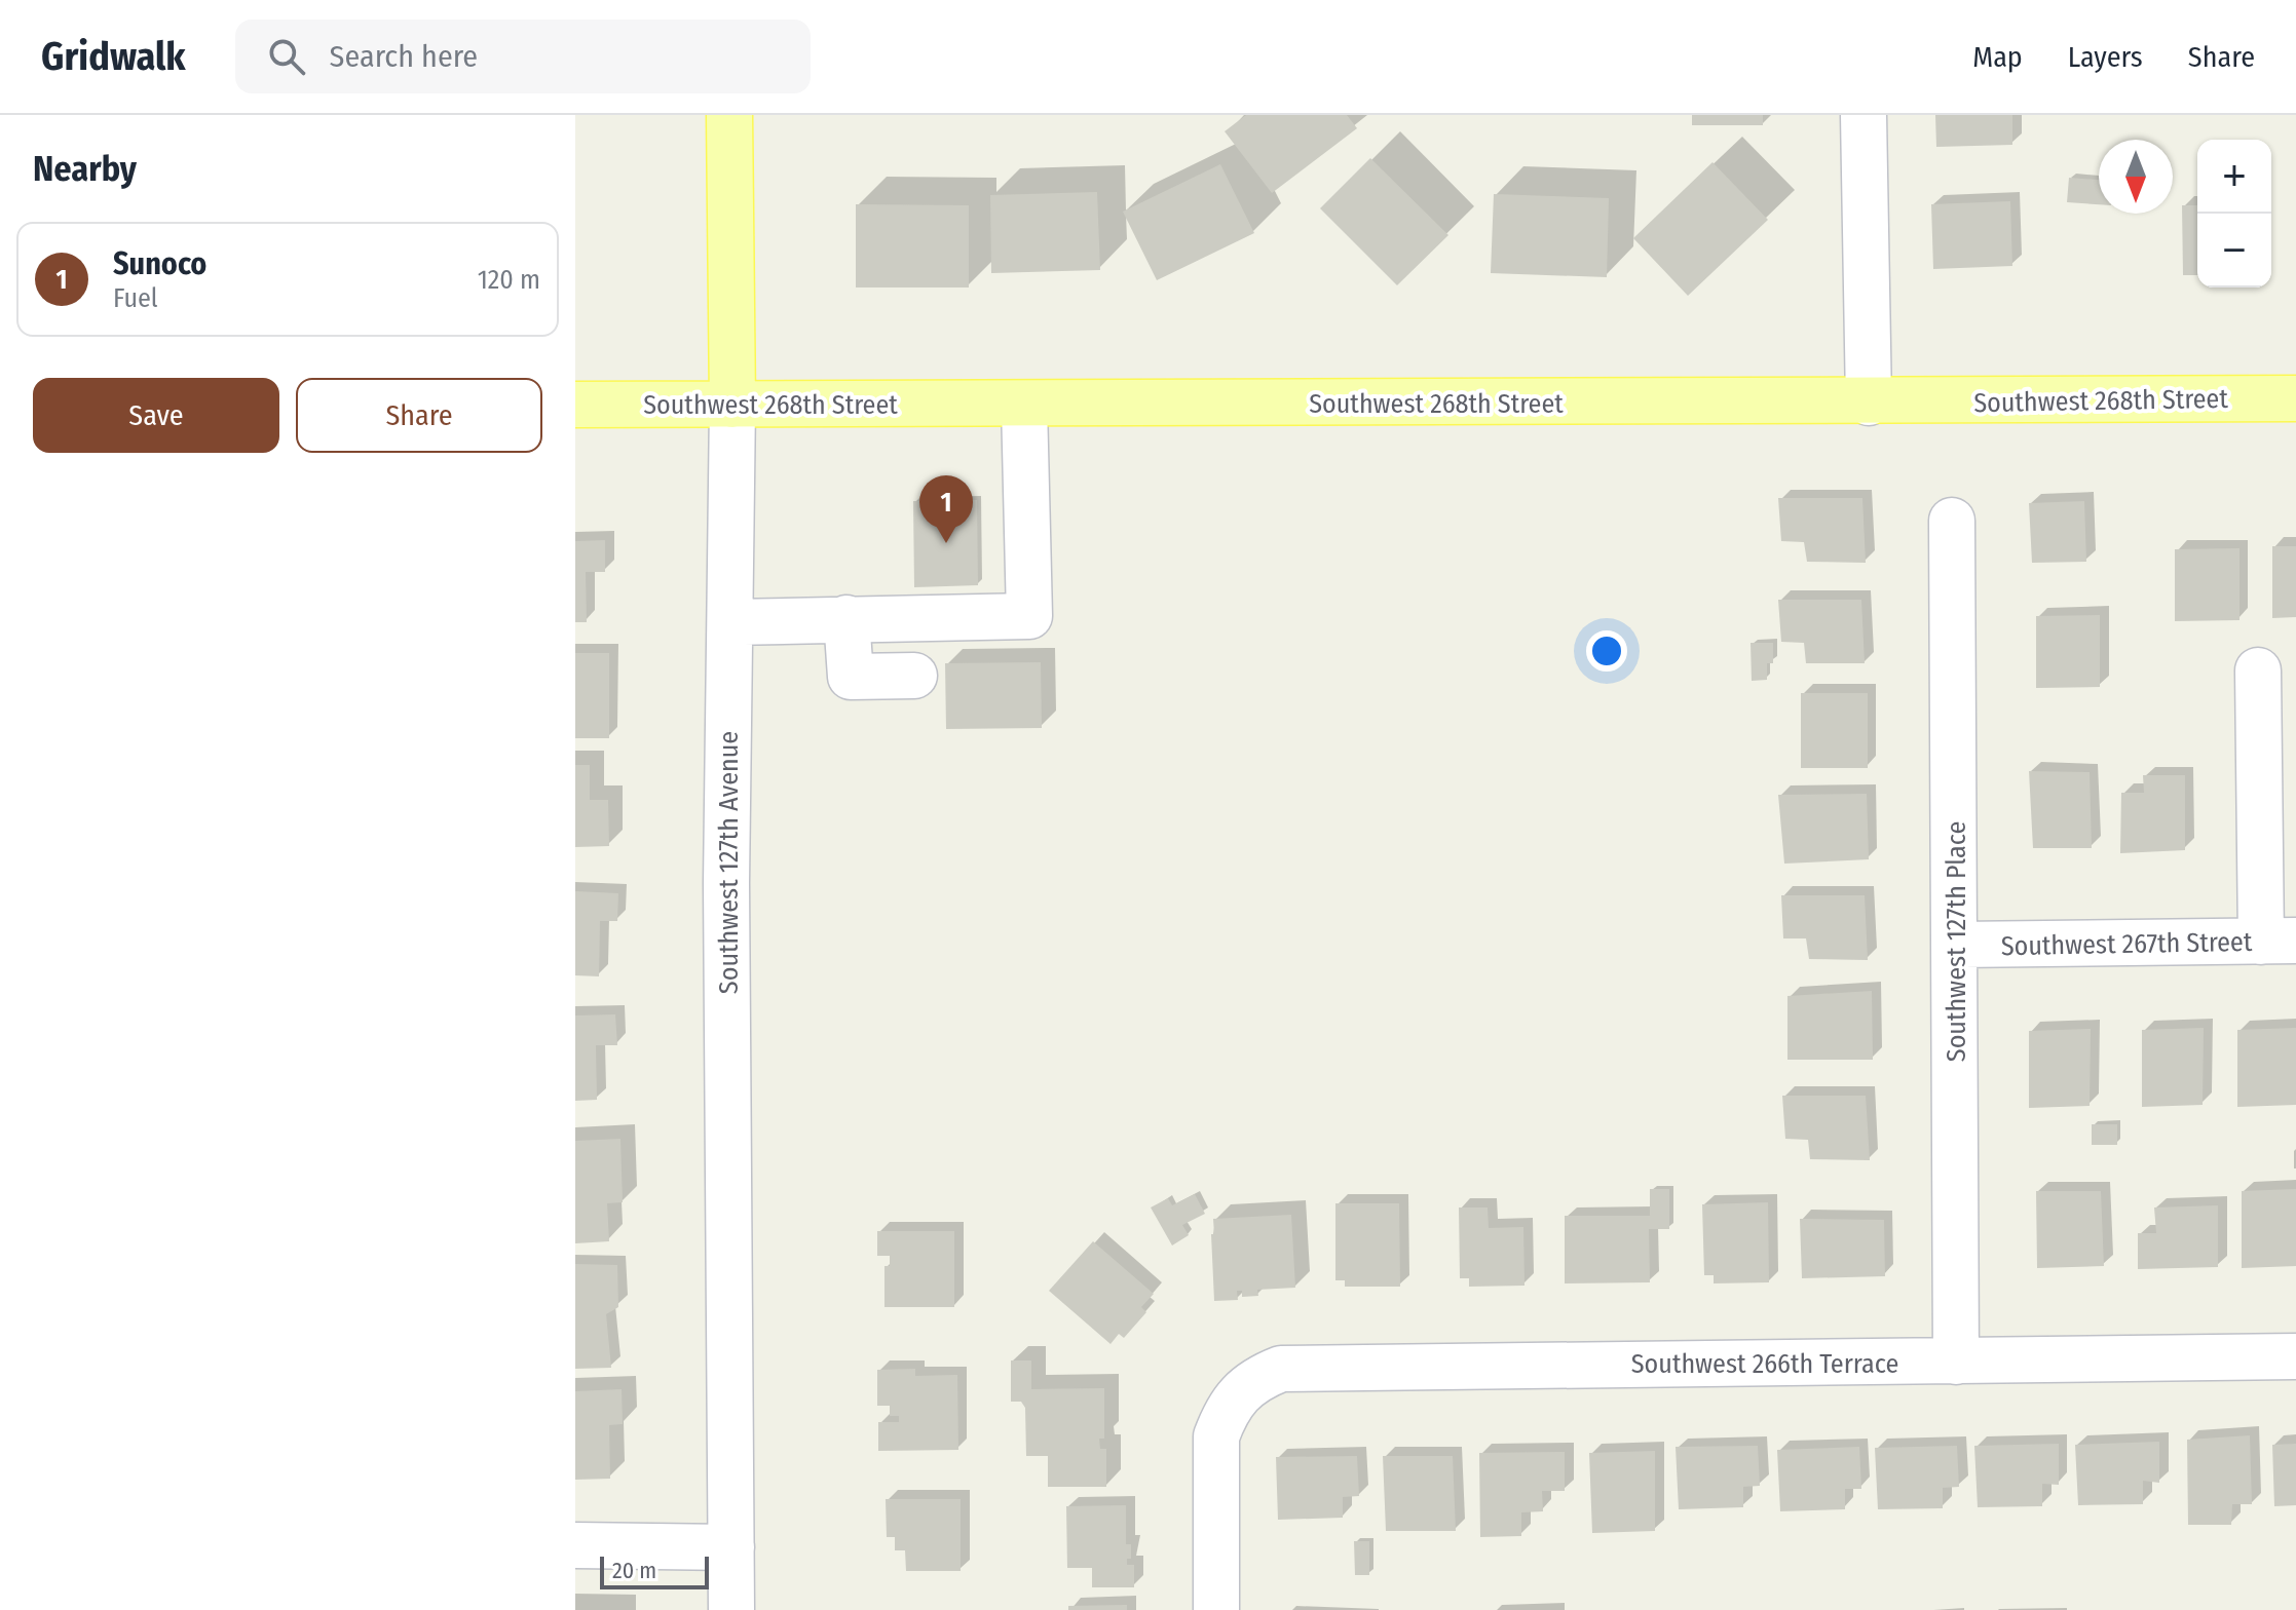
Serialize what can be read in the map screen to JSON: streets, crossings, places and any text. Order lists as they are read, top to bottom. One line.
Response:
{"streets":{"main road":["Southwest 268th Street","Southwest 127th Avenue"],"street":["Southwest 127th Place","Southwest 267th Street","Southwest 266th Terrace"]},"crossings":[["Southwest 268th Street","Southwest 127th Avenue"],["Southwest 127th Place","Southwest 267th Street"],["Southwest 127th Place","Southwest 266th Terrace"]],"scale_bar":"20 m","north":"bottom","page":{"header":"Gridwalk","search":"Search here","nav":["Map","Layers","Share"],"heading":"Nearby","map_buttons":["+","−"],"list":[{"mark":"1","name":"Sunoco","note":"Fuel","value":"120 m"}],"buttons":["Save","Share"],"pins":"1","scale":"20 m"}}
